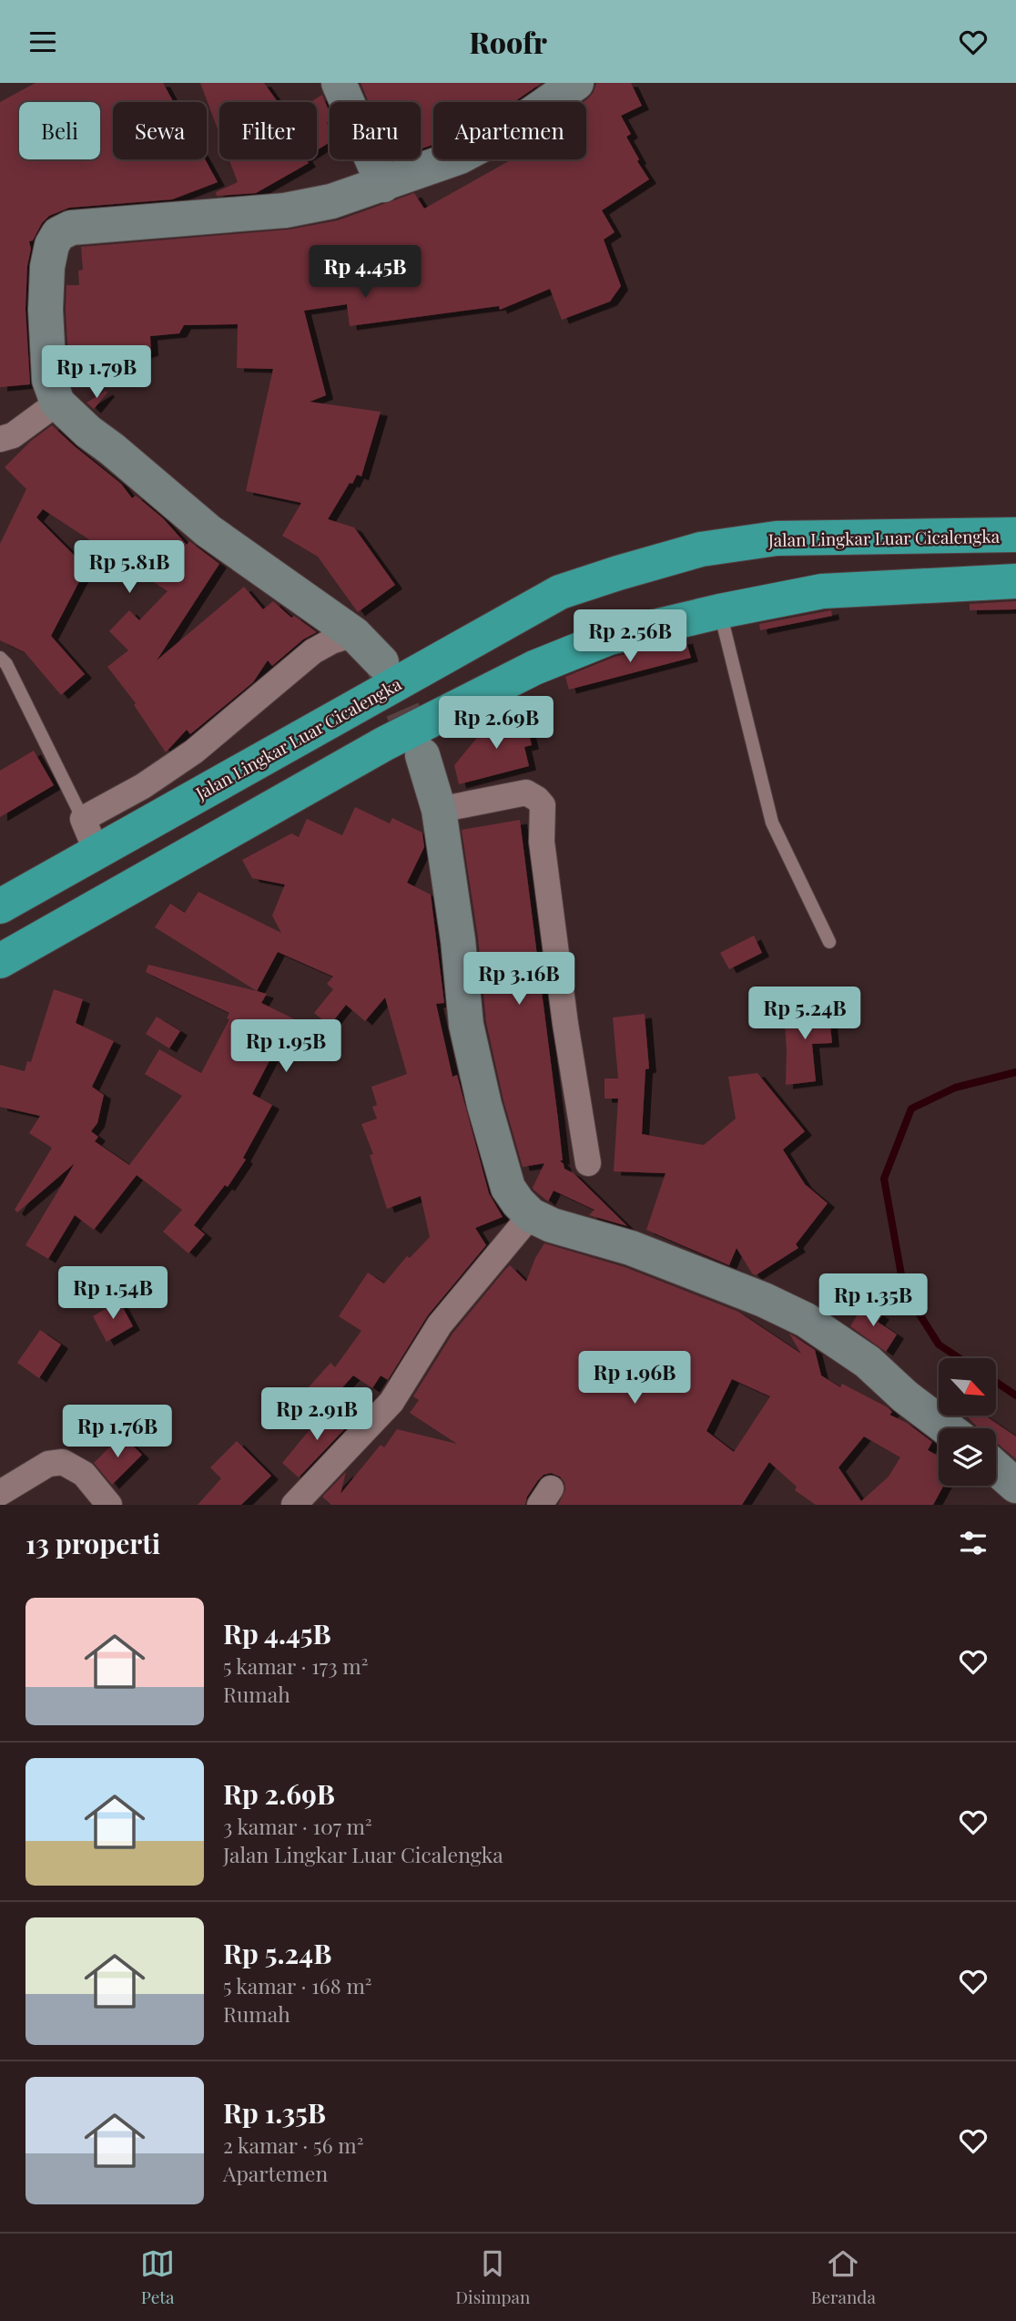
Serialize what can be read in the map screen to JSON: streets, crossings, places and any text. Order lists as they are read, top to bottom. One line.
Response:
{"streets":{"highway":["Jalan Lingkar Luar Cicalengka"]},"north":"bottom right","page":{"header":"Roofr","chip":["Beli","Sewa","Filter","Baru","Apartemen"],"price":["Rp 4.45B","Rp 1.79B","Rp 5.81B","Rp 2.56B","Rp 2.69B","Rp 3.16B","Rp 5.24B","Rp 1.95B","Rp 1.54B","Rp 1.35B","Rp 1.96B","Rp 2.91B","Rp 1.76B"],"heading":"13 properti","list":[{"name":"Rp 4.45B","note":"5 kamar · 173 m² · Rumah"},{"name":"Rp 2.69B","note":"3 kamar · 107 m² · Jalan Lingkar Luar Cicalengka"},{"name":"Rp 5.24B","note":"5 kamar · 168 m² · Rumah"},{"name":"Rp 1.35B","note":"2 kamar · 56 m² · Apartemen"}],"tabs":["Peta","Disimpan","Beranda"]}}
